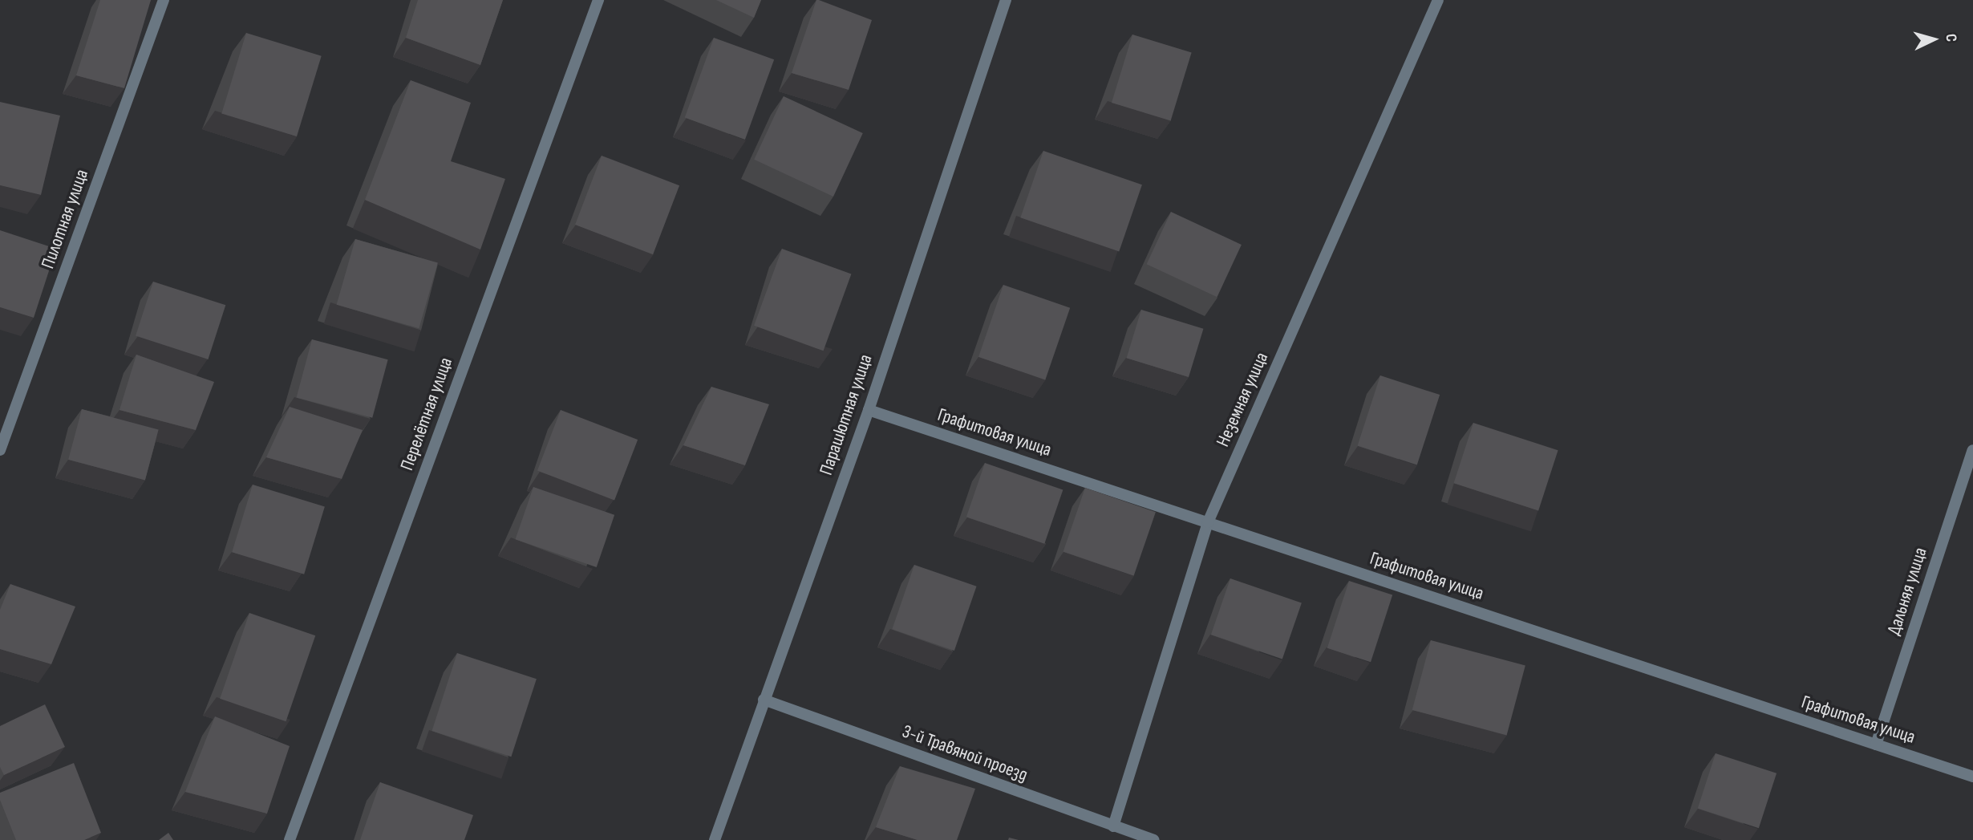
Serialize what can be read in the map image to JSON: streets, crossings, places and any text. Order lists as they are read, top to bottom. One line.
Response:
{"streets":{"street":["Пилотная улица","Неземная улица","Перелётная улица","Парашютная улица","Графитовая улица","Дальняя улица","3-й Травяной проезд"]},"crossings":[["Неземная улица","Графитовая улица"],["Неземная улица","3-й Травяной проезд"],["Парашютная улица","Графитовая улица"],["Парашютная улица","3-й Травяной проезд"],["Графитовая улица","Дальняя улица"]],"north":"right"}
